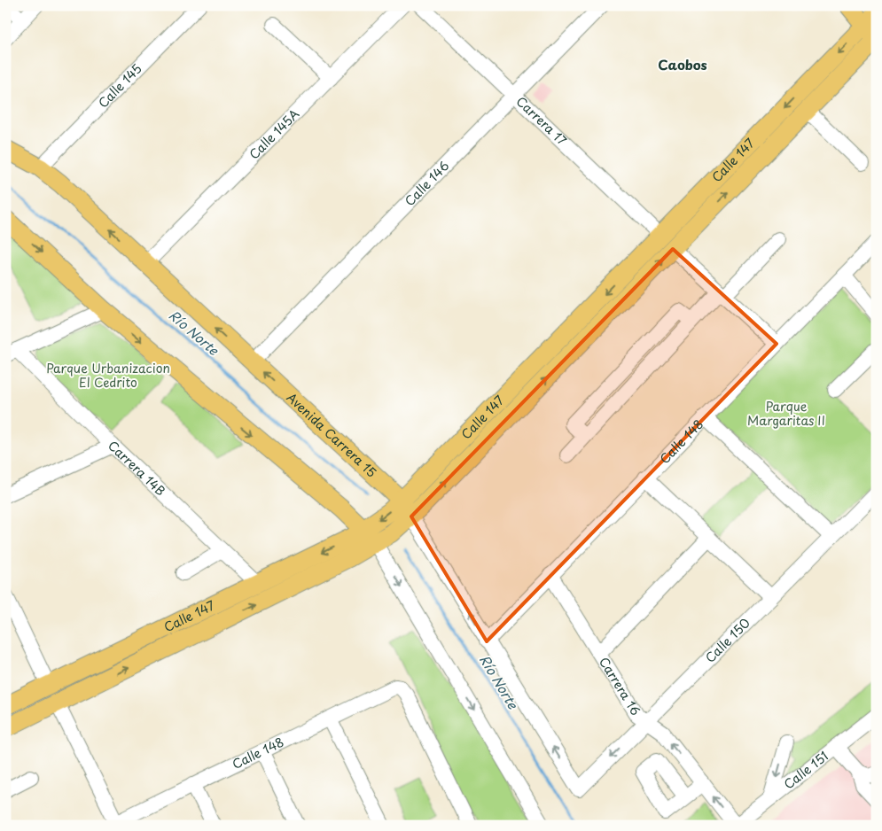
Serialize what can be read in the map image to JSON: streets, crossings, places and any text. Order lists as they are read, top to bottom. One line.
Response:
{"streets":{"main road":["Calle 147","Avenida Carrera 15"],"street":["Calle 145","Carrera 17","Calle 145A","Calle 146","Calle 148","Carrera 14B","Calle 150","Carrera 16","Calle 151"]},"crossings":[["Calle 145","Avenida Carrera 15"],["Carrera 17","Calle 147"],["Carrera 17","Calle 146"],["Calle 145A","Avenida Carrera 15"],["Calle 147","Avenida Carrera 15"],["Calle 147","Carrera 14B"],["Calle 146","Avenida Carrera 15"],["Avenida Carrera 15","Calle 148"],["Avenida Carrera 15","Calle 150"],["Calle 148","Carrera 16"],["Calle 150","Carrera 16"],["Carrera 16","Calle 151"]],"one_way":["Carrera 16"],"districts":["Caobos"],"water":["Río Norte"],"parks":["Parque Urbanizacion El Cedrito","Parque Margaritas II"]}
